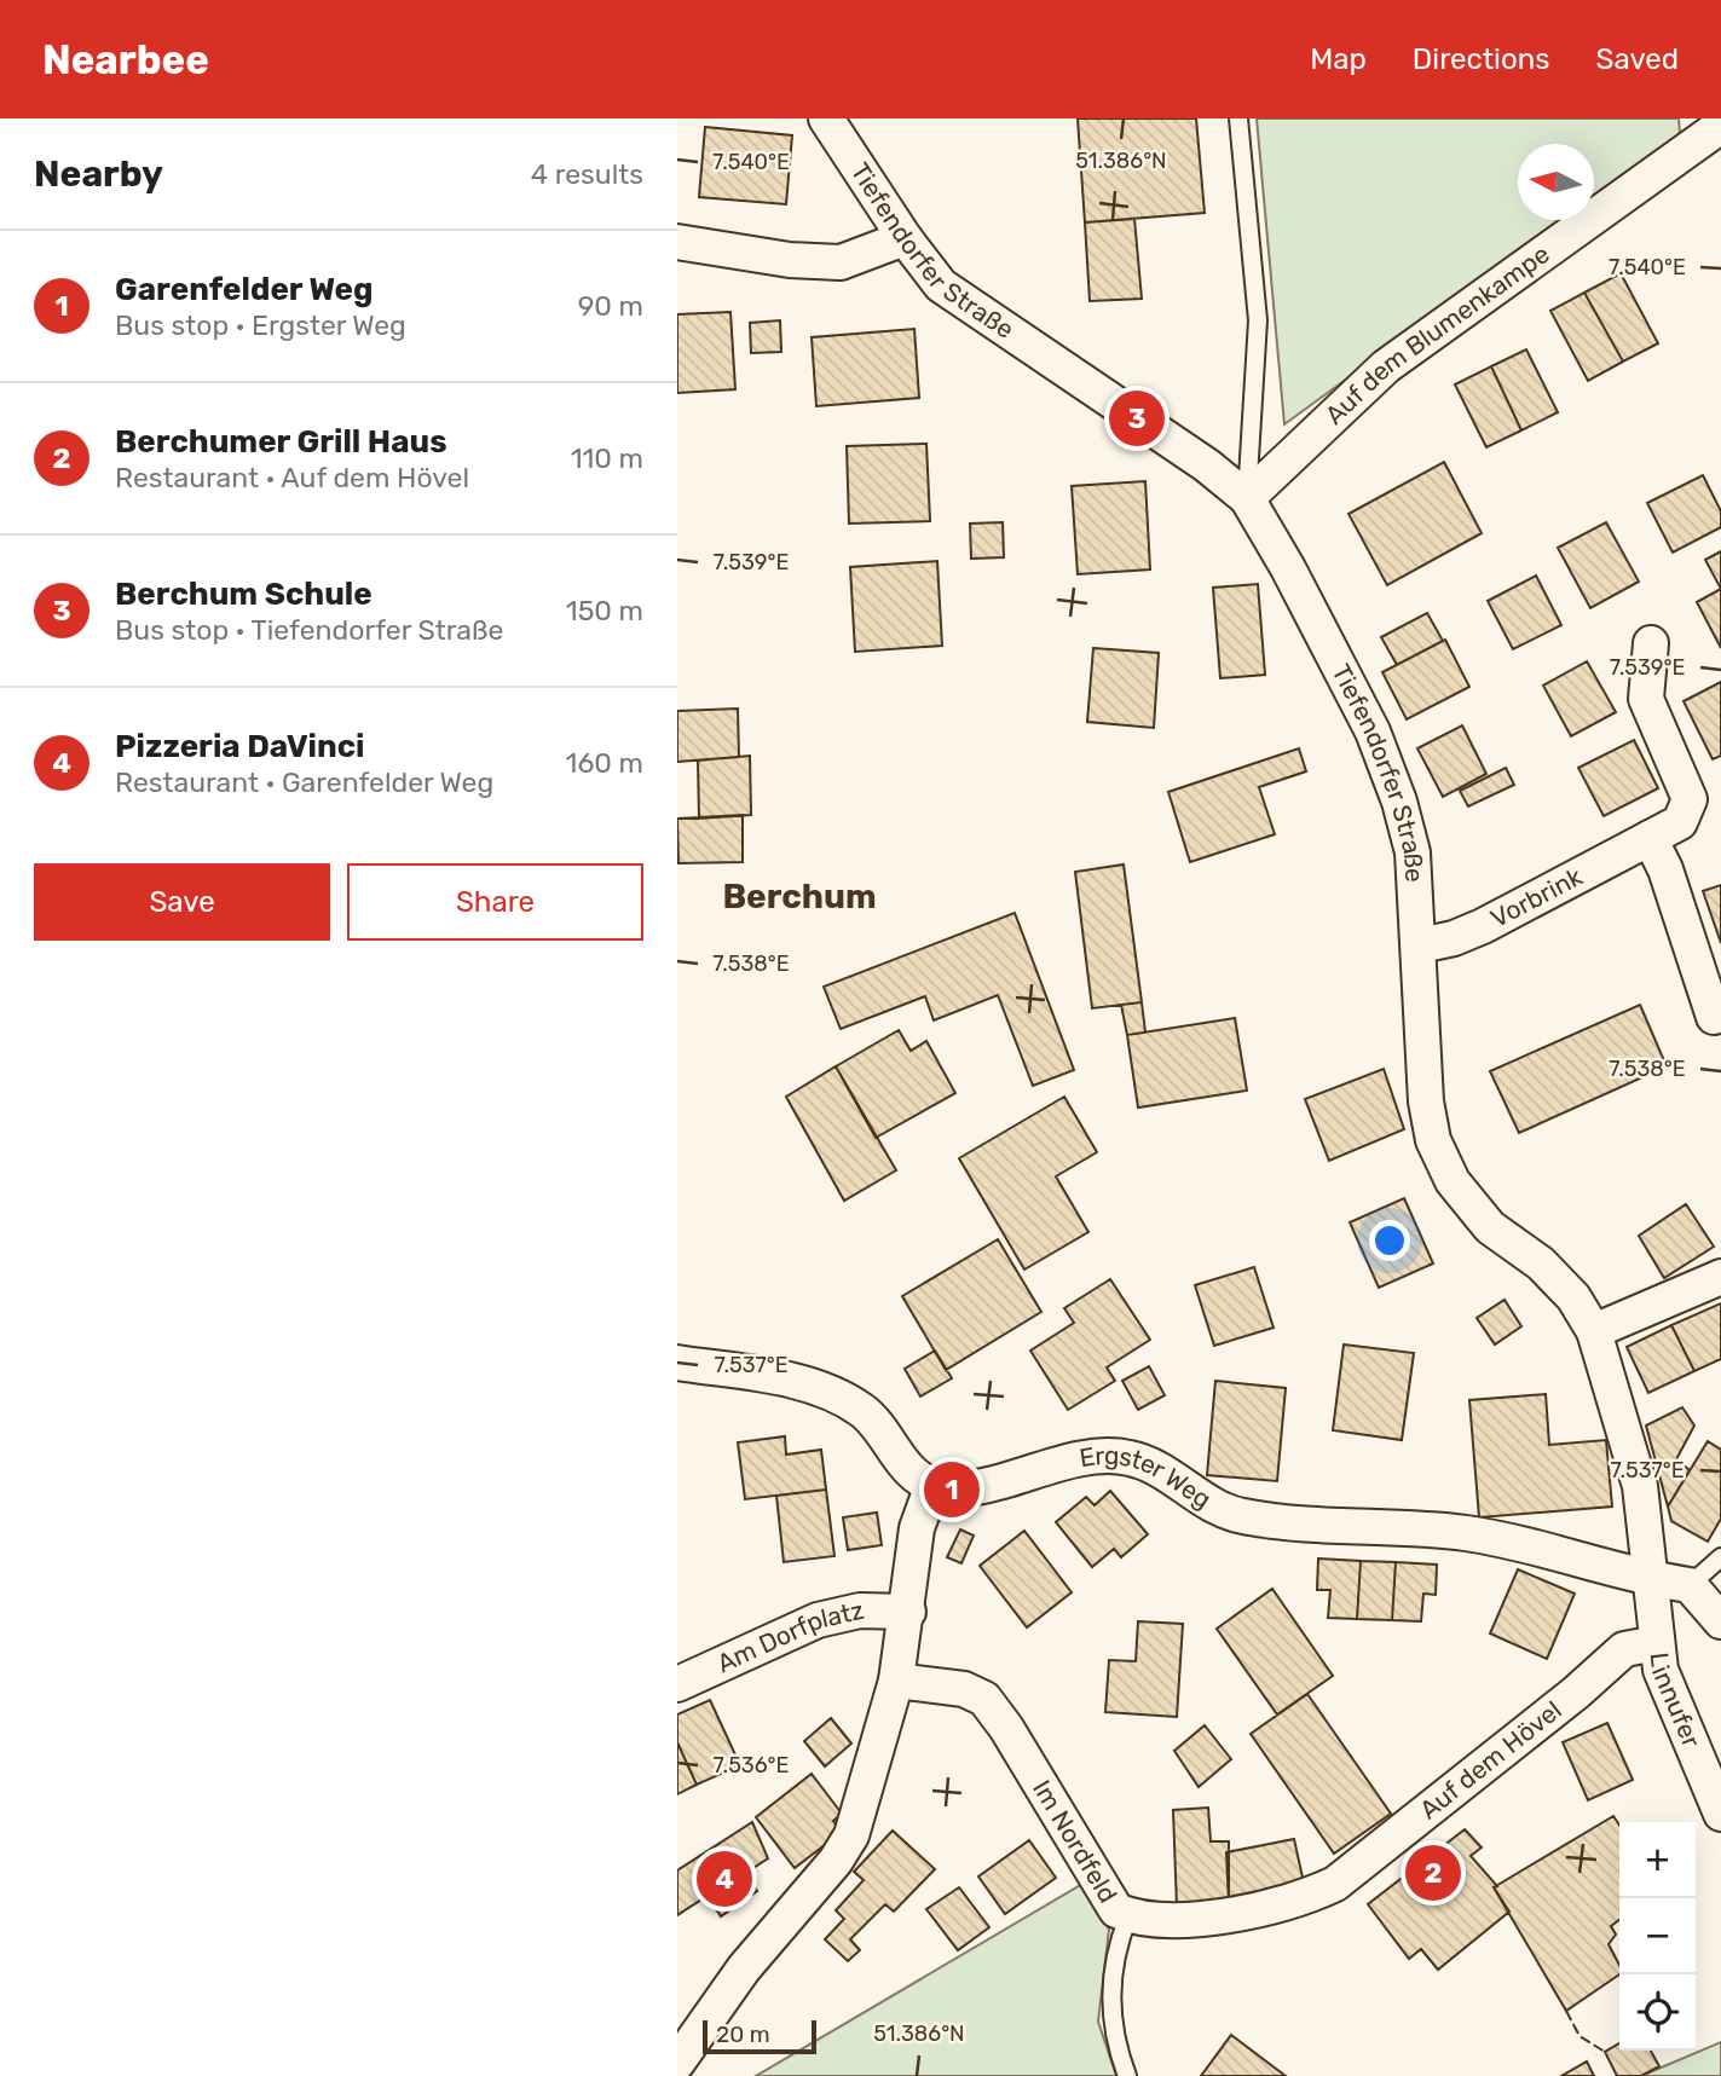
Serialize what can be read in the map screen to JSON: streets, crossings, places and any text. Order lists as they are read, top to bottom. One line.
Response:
{"streets":{"street":["Tiefendorfer Straße","Auf dem Blumenkampe","Vorbrink","Ergster Weg","Am Dorfplatz","Linnufer","Auf dem Hövel","Im Nordfeld"]},"crossings":[["Tiefendorfer Straße","Auf dem Blumenkampe"],["Tiefendorfer Straße","Vorbrink"],["Tiefendorfer Straße","Ergster Weg"],["Tiefendorfer Straße","Linnufer"],["Ergster Weg","Am Dorfplatz"],["Ergster Weg","Linnufer"],["Am Dorfplatz","Im Nordfeld"],["Linnufer","Auf dem Hövel"],["Auf dem Hövel","Im Nordfeld"]],"districts":["Berchum"],"scale_bar":"20 m","north":"left","page":{"header":"Nearbee","nav":["Map","Directions","Saved"],"heading":["Nearby","4 results"],"list":[{"mark":"1","name":"Garenfelder Weg","note":"Bus stop · Ergster Weg","value":"90 m"},{"mark":"2","name":"Berchumer Grill Haus","note":"Restaurant · Auf dem Hövel","value":"110 m"},{"mark":"3","name":"Berchum Schule","note":"Bus stop · Tiefendorfer Straße","value":"150 m"},{"mark":"4","name":"Pizzeria DaVinci","note":"Restaurant · Garenfelder Weg","value":"160 m"}],"pins":["3","1","2","4"],"buttons":["Save","Share"],"map_buttons":["+","−"],"scale":"20 m"},"coordinates":["51.386°N","7.540°E","7.539°E","7.538°E","7.537°E","7.536°E"]}
